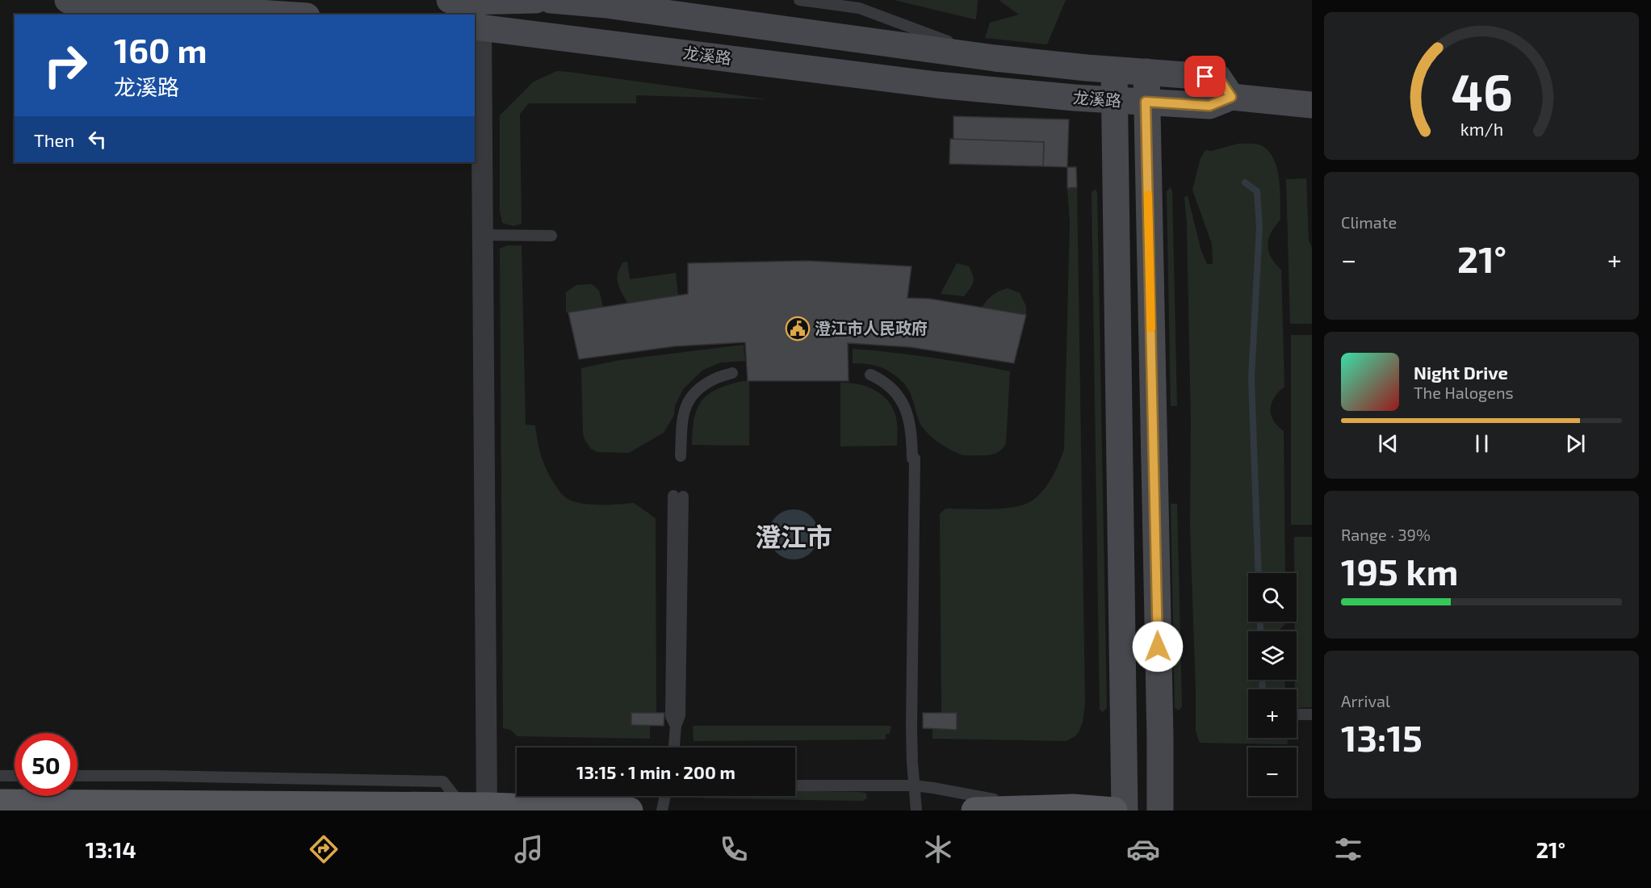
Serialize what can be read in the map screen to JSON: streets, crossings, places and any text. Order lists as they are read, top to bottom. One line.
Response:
{"streets":{"main road":["龙溪路"]},"districts":["澄江市"],"places":{"public building":["澄江市人民政府"]},"page":{"turn":["160 m","龙溪路"],"then":"Then","tile":["Climate",["Range · 39%","195 km"],["Arrival","13:15"]],"heat":["−","21°","+"],"song":["Night Drive","The Halogens"],"map_buttons":["+","−"],"limit":"50","trip":"13:15 · 1 min · 200 m","tabs":["13:14","21°"],"gauge":["46","km/h"]}}
